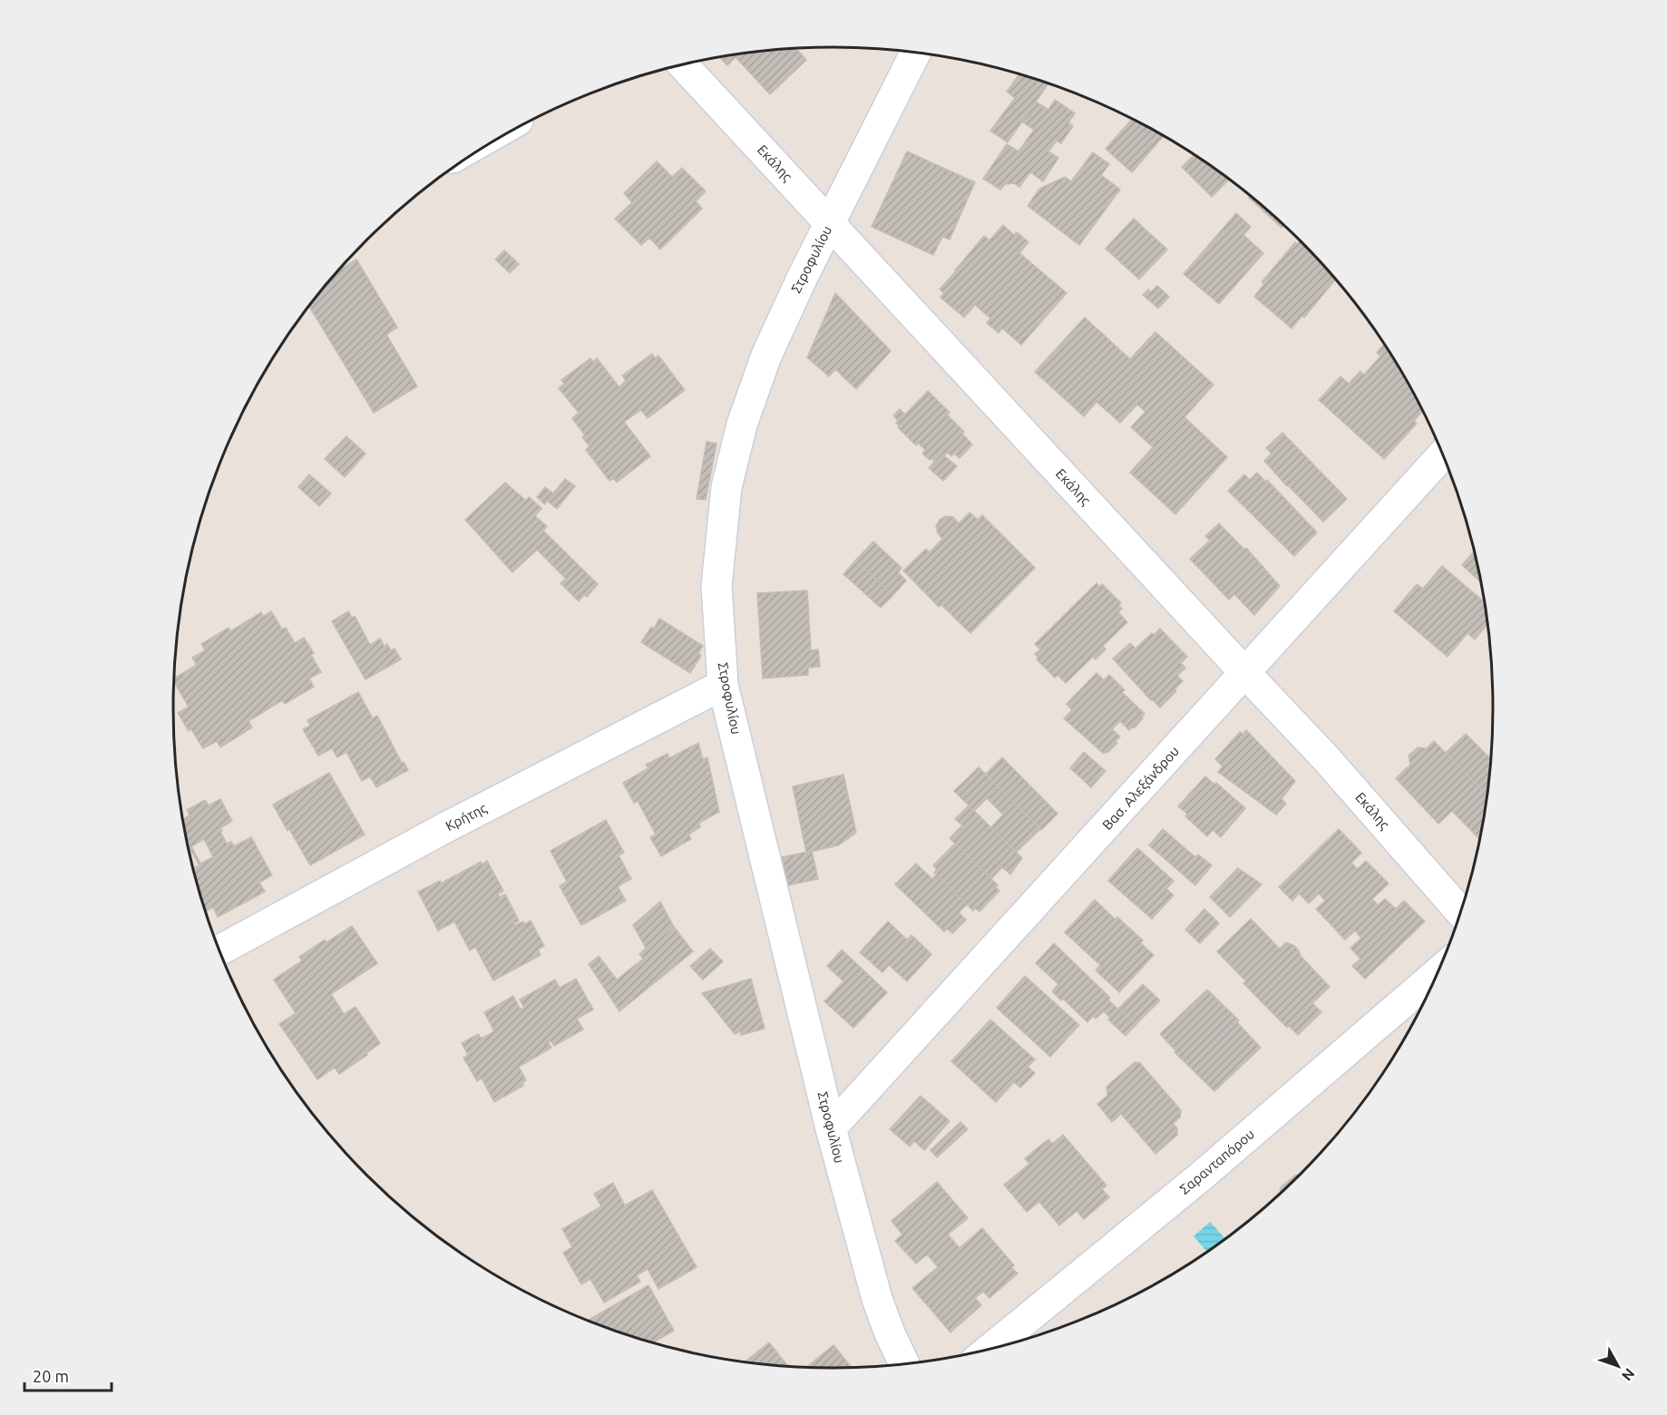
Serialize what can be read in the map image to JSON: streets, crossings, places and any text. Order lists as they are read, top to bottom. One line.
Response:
{"streets":{"street":["Εκάλης","Στροφυλίου","Βασ. Αλεξάνδρου","Κρήτης","Σαρανταπόρου"]},"crossings":[["Εκάλης","Στροφυλίου"],["Εκάλης","Βασ. Αλεξάνδρου"],["Στροφυλίου","Βασ. Αλεξάνδρου"],["Στροφυλίου","Κρήτης"]],"scale_bar":"20 m","north":"bottom right"}
